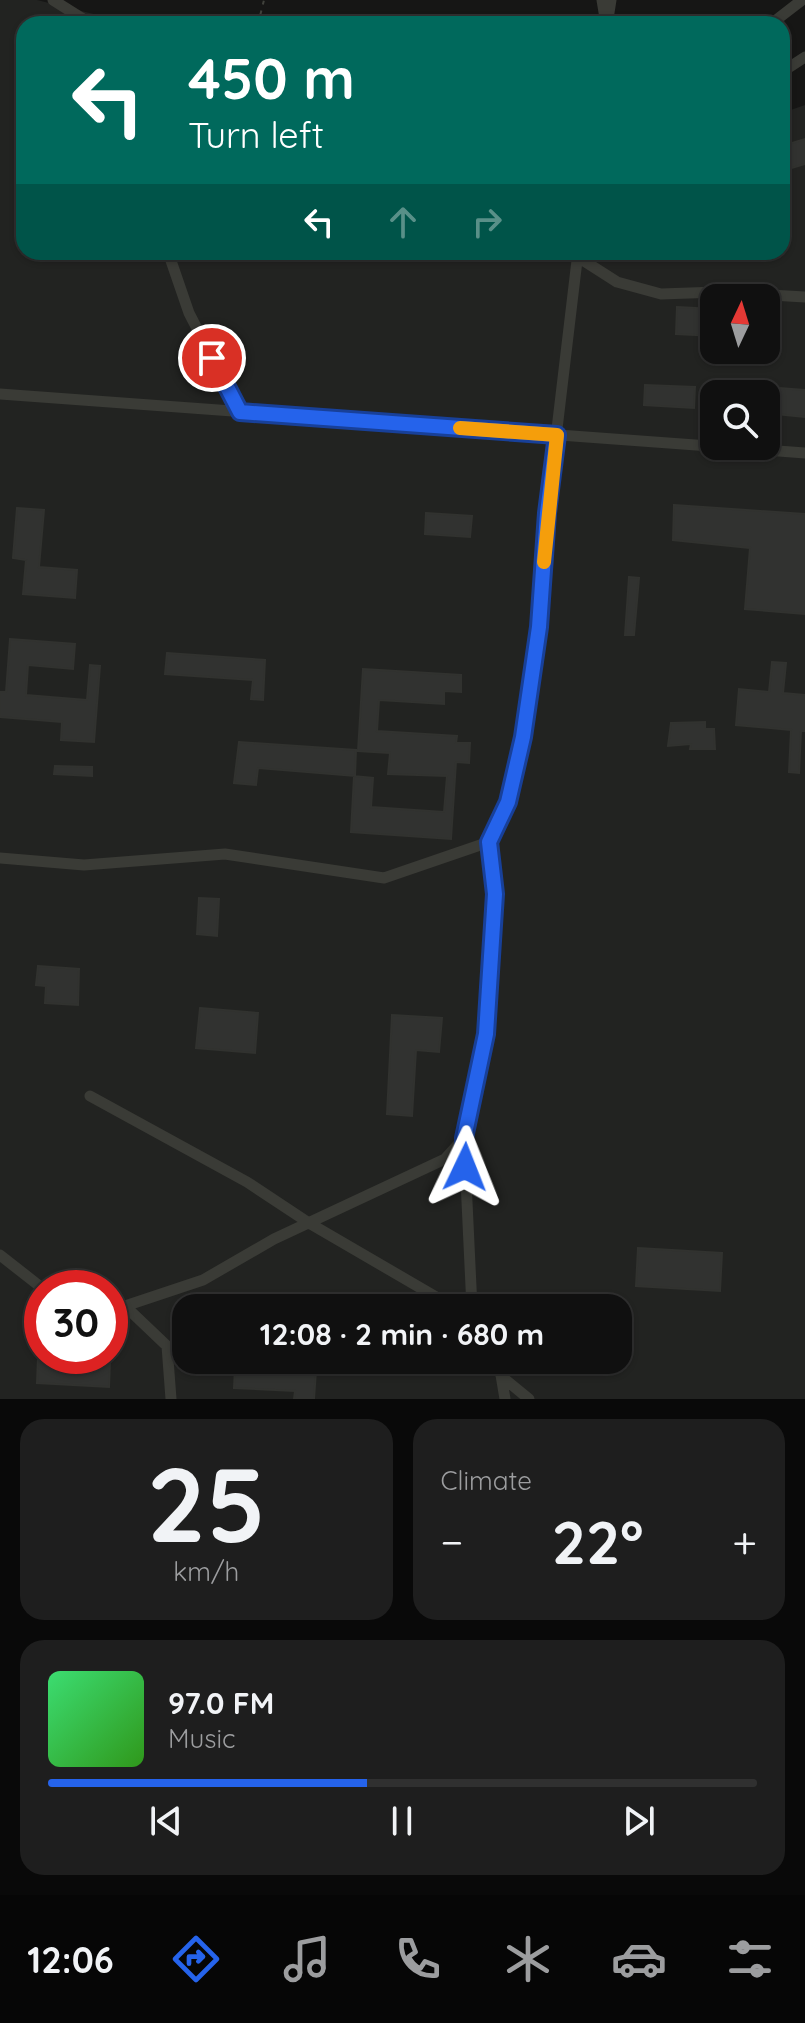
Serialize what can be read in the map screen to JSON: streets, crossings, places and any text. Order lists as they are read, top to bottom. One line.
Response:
{"north":"top","page":{"turn":["450 m","Turn left"],"limit":"30","trip":"12:08 · 2 min · 680 m","tile":[["25","km/h"],"Climate"],"heat":["−","22°","+"],"song":["97.0 FM","Music"],"tabs":"12:06"}}
